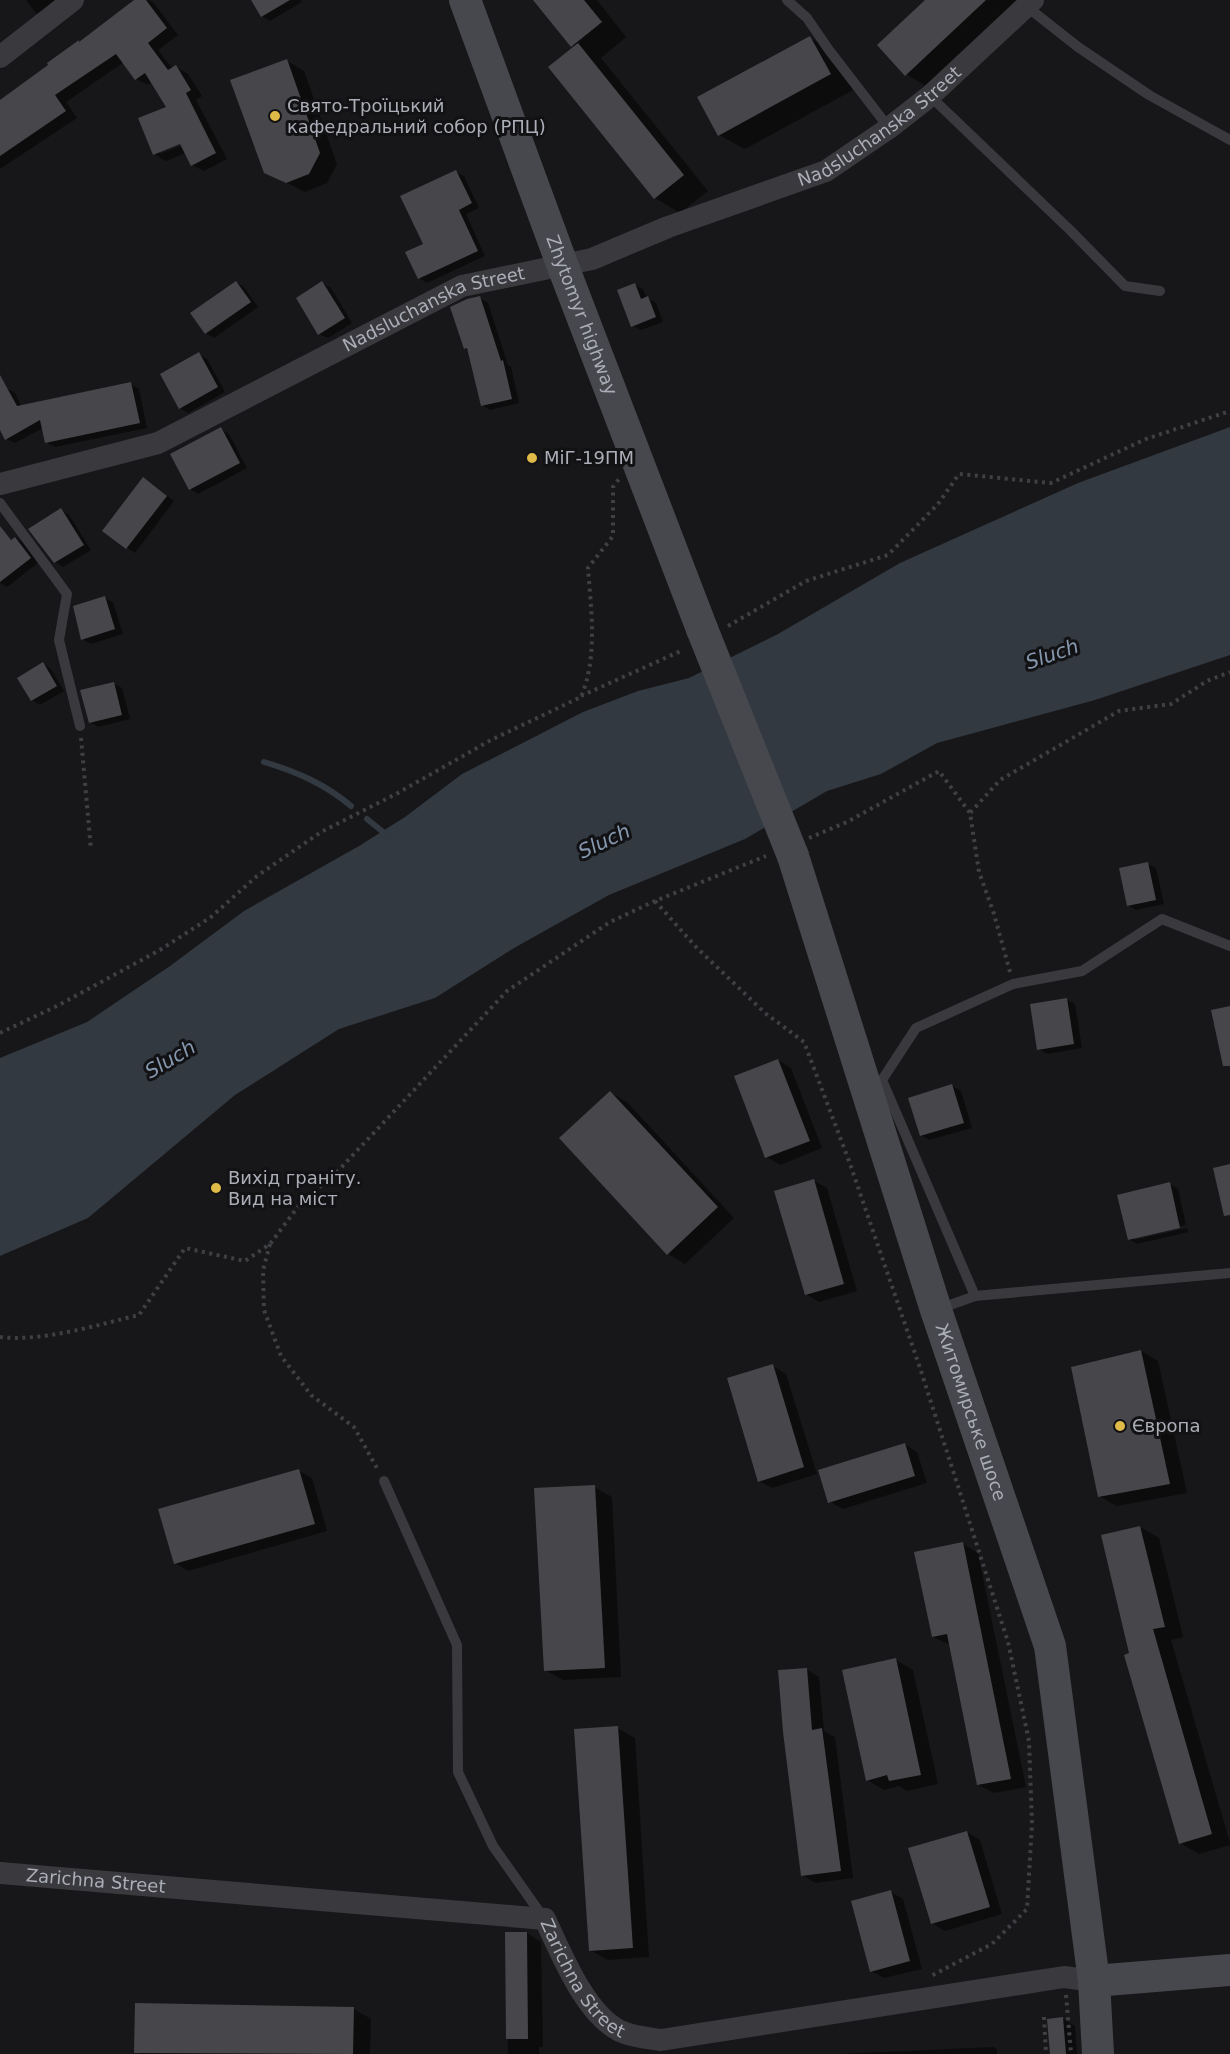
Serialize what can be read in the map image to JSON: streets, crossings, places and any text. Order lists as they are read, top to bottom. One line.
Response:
{"streets":{"main road":["Zhytomyr highway","Житомирське шосе"],"street":["Nadsluchanska Street","Zarichna Street"]},"crossings":[["Nadsluchanska Street","Zhytomyr highway"],["Zhytomyr highway","Житомирське шосе"],["Житомирське шосе","Zarichna Street"]],"water":["Sluch"],"places":["Свято-Троїцький кафедральний собор (РПЦ)","МіГ-19ПМ","Вихід граніту. Вид на міст","Європа"]}
